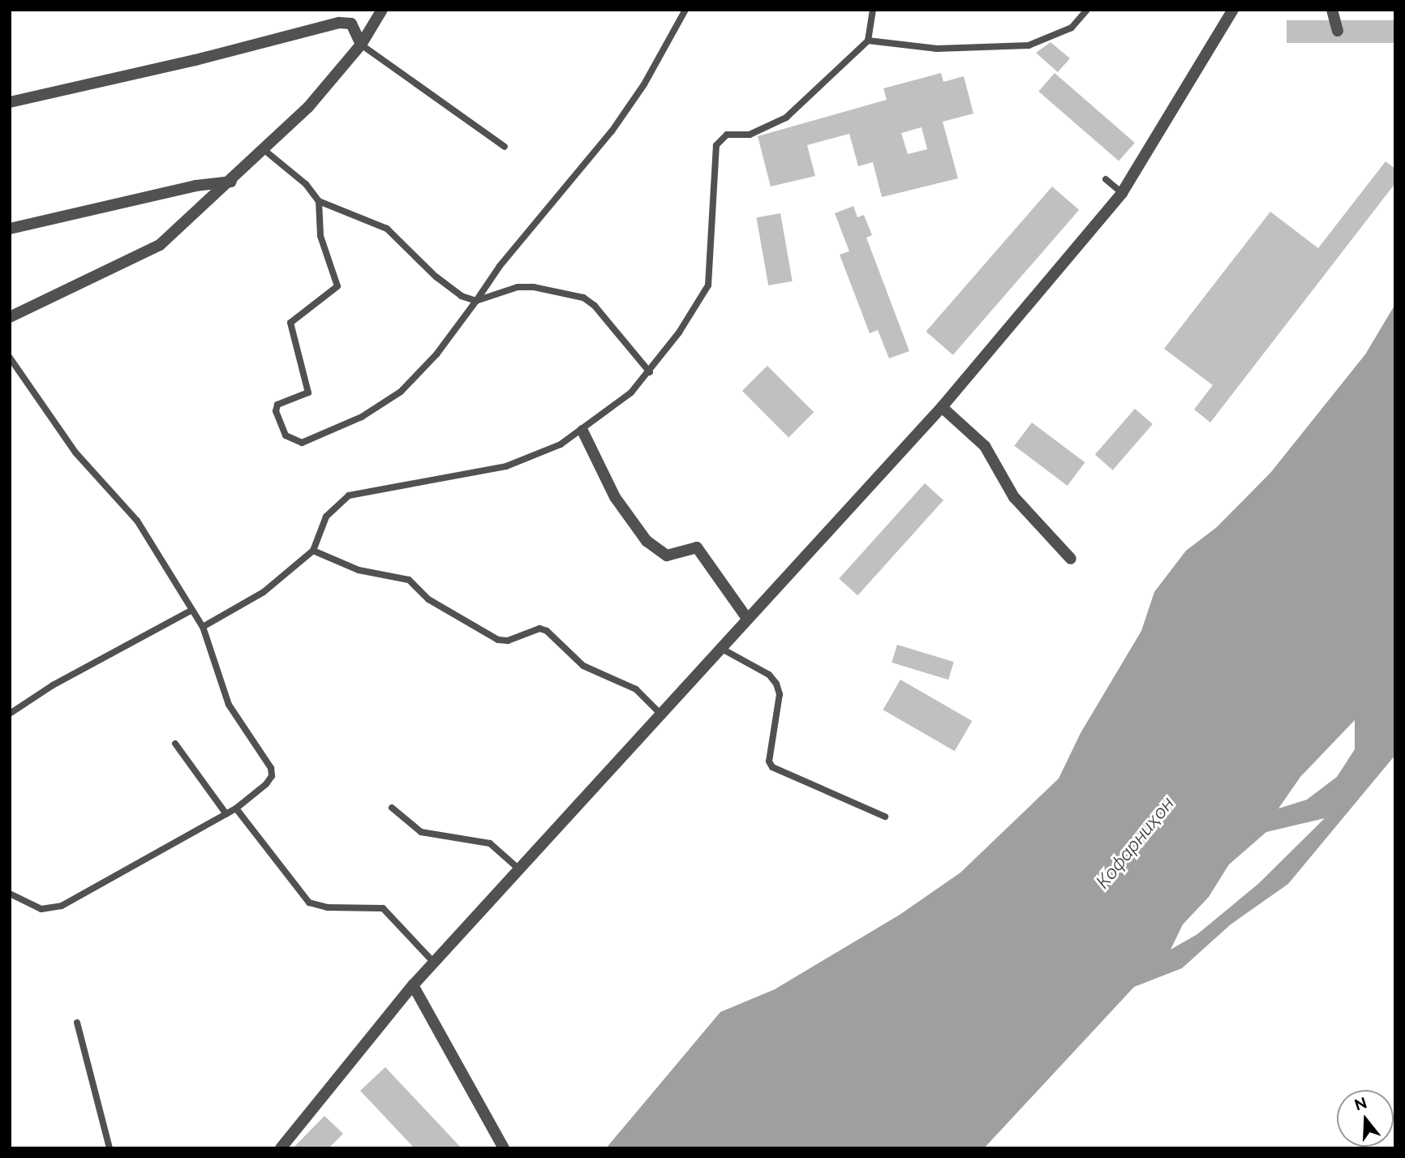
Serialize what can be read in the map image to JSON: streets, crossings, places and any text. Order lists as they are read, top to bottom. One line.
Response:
{"water":["Кофарниҳон"],"north":"top"}
